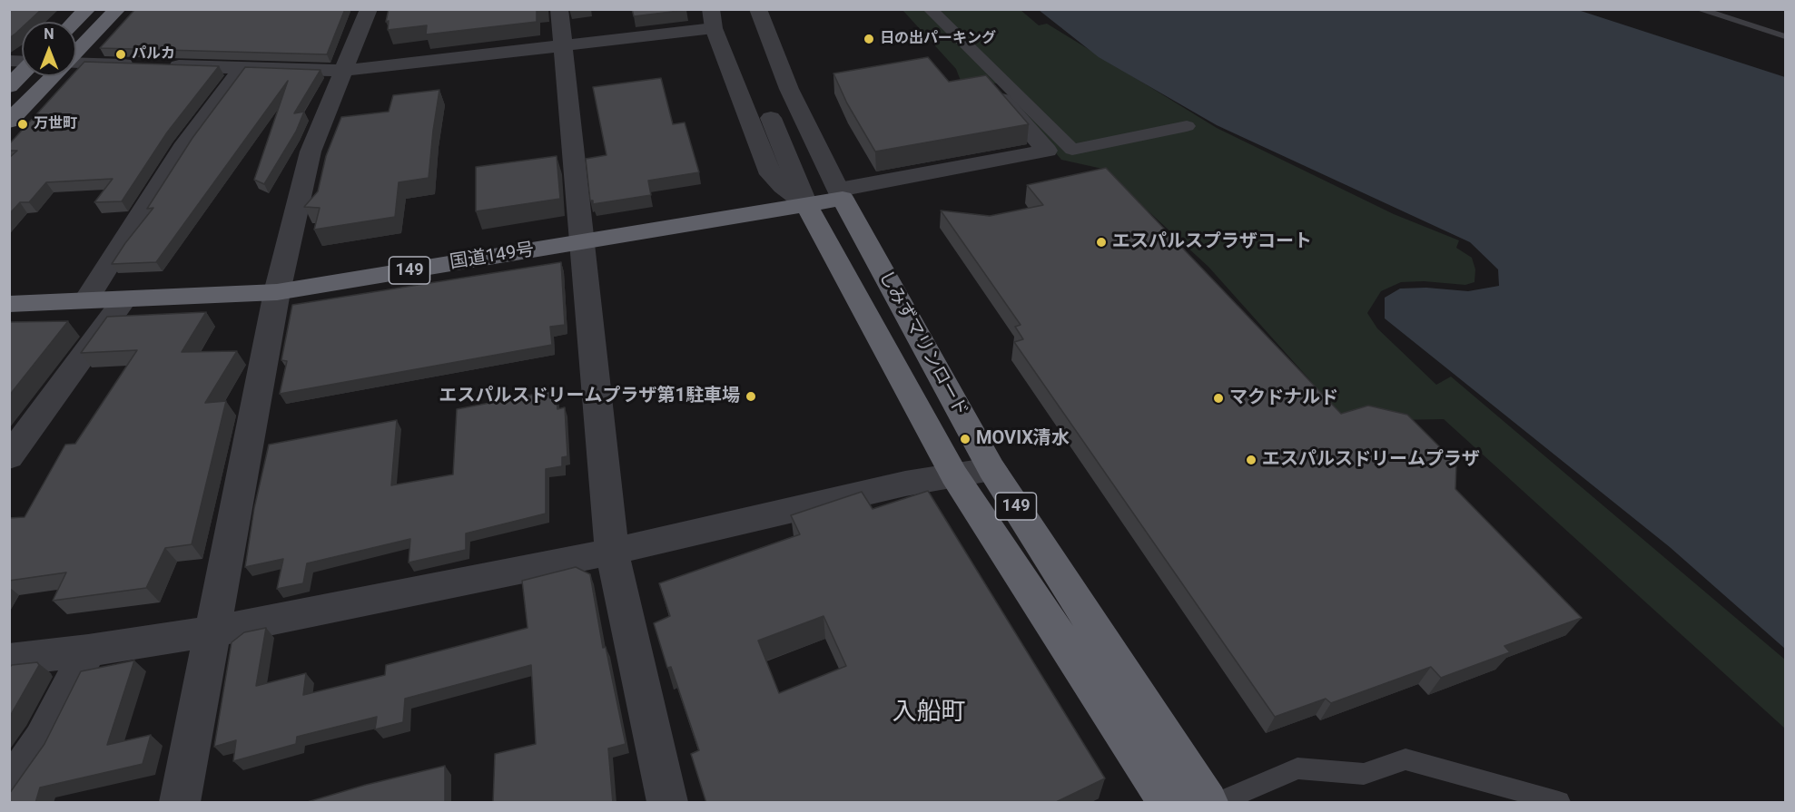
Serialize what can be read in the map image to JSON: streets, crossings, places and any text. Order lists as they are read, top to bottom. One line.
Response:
{"streets":{"highway":["国道149号","149","しみずマリンロード"]},"crossings":[["国道149号","149"],["国道149号","しみずマリンロード"]],"districts":["入船町"],"places":["日の出パーキング","パルカ","万世町","エスパルスプラザコート","エスパルスドリームプラザ第1駐車場","マクドナルド","MOVIX清水","エスパルスドリームプラザ"],"north":"top"}
